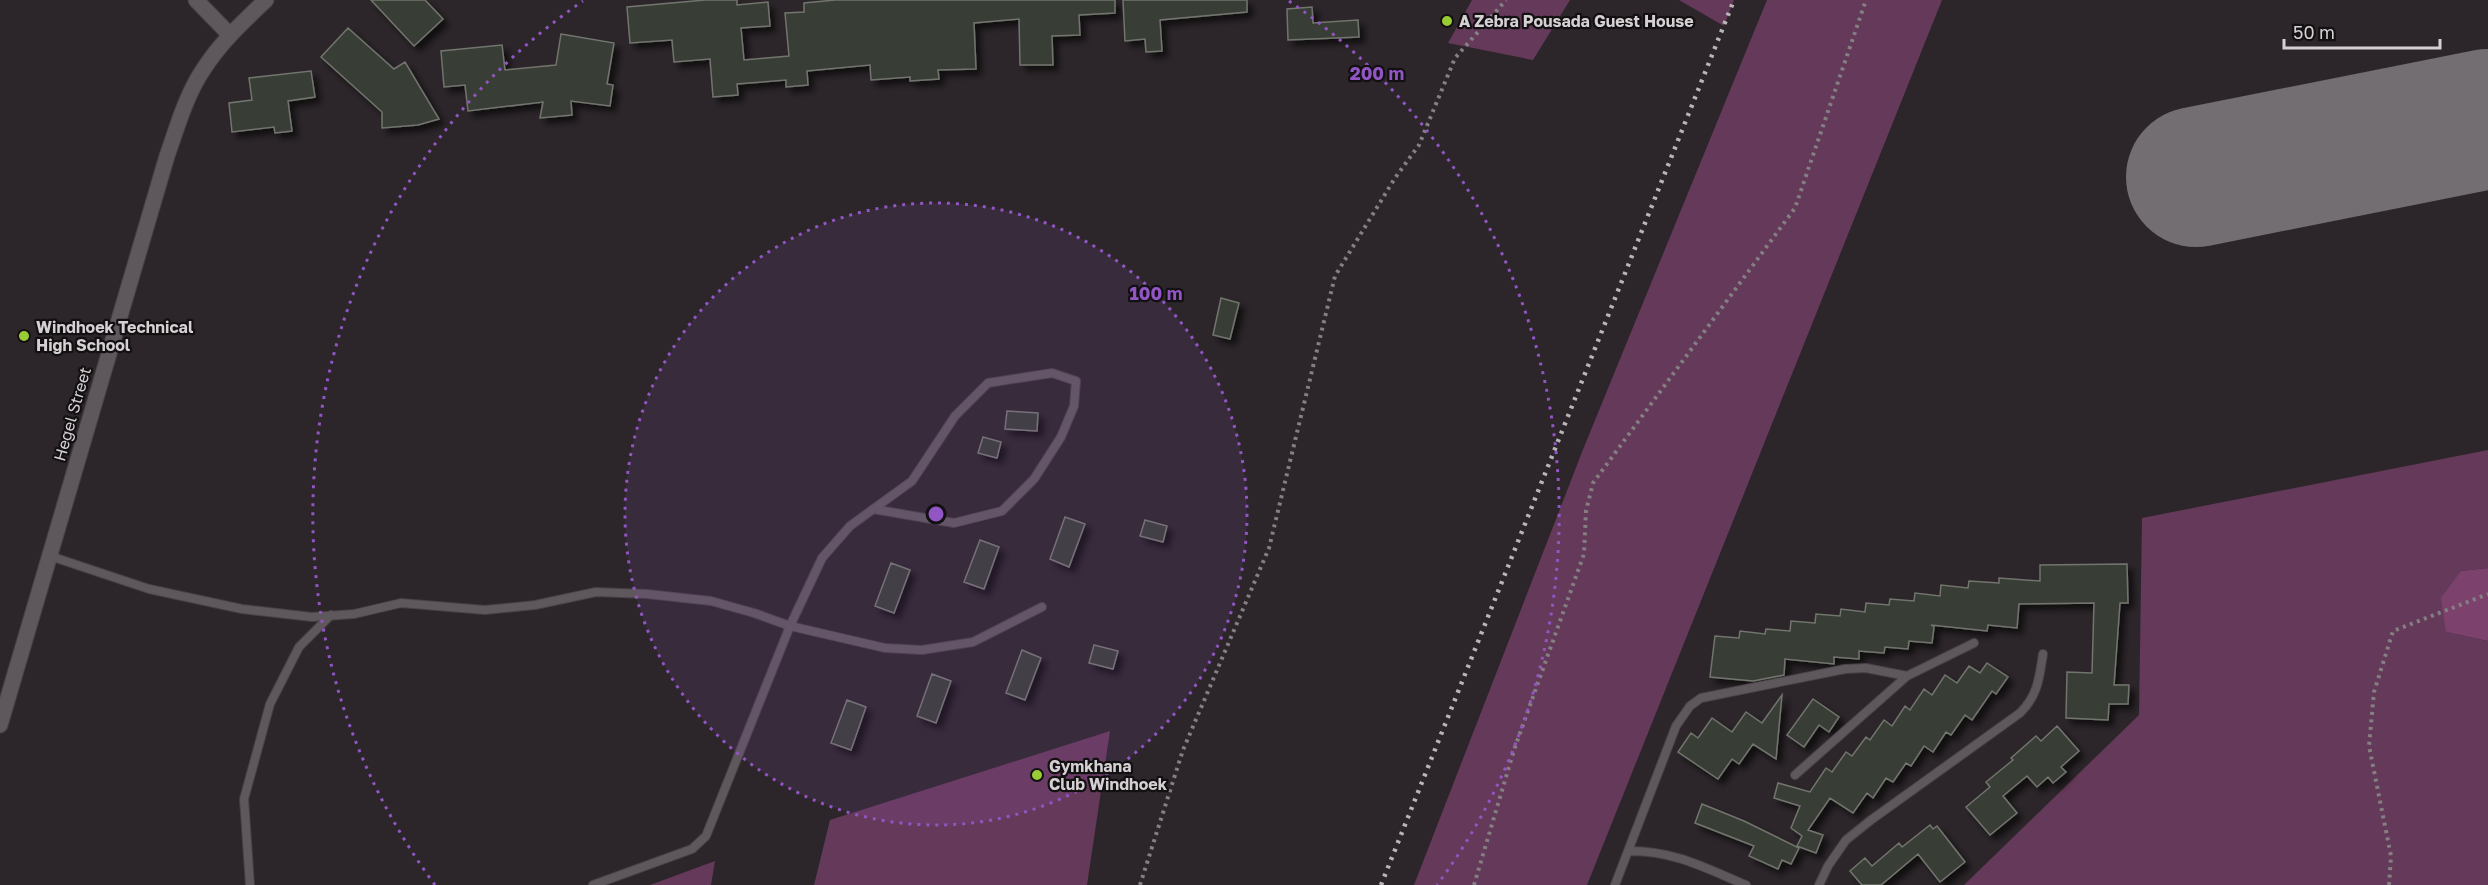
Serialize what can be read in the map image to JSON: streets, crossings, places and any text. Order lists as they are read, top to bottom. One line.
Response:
{"streets":{"street":["Hegel Street"]},"places":["A Zebra Pousada Guest House","Windhoek Technical High School","Gymkhana Club Windhoek"],"scale_bar":"50 m","rings":["200 m","100 m"]}
